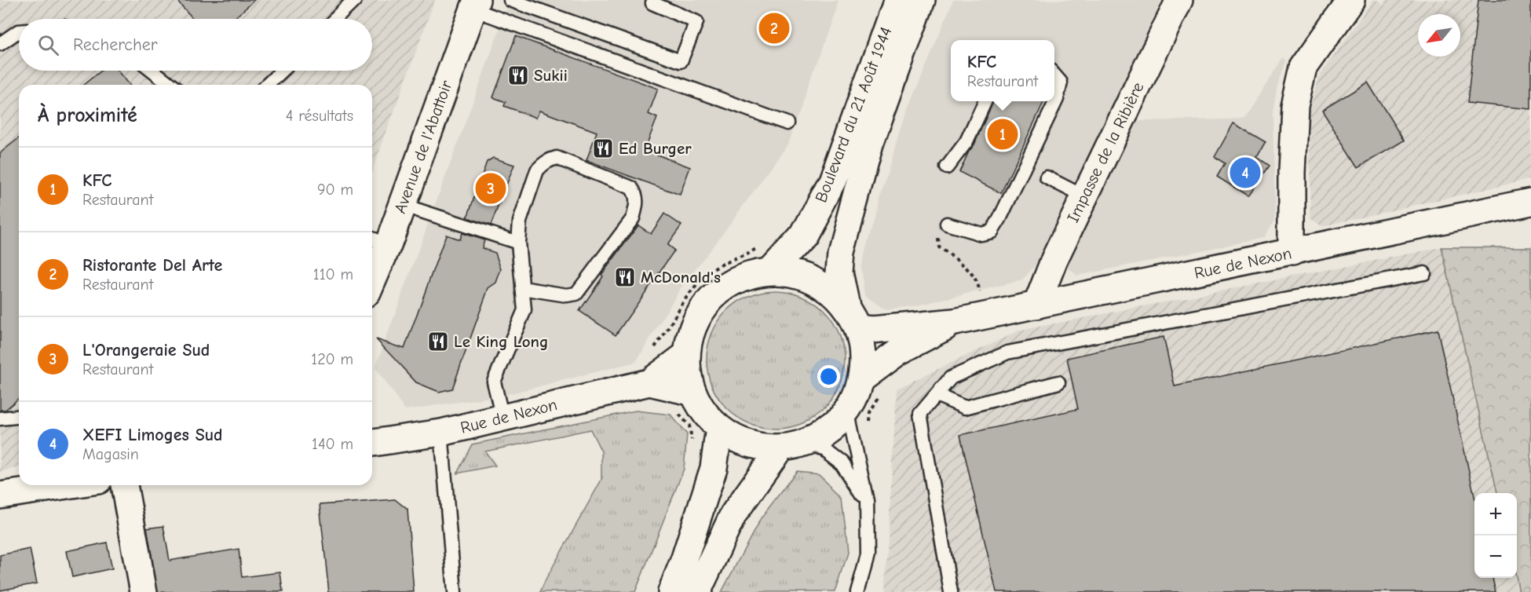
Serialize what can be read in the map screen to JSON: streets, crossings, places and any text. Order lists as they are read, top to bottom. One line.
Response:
{"streets":{"main road":["Boulevard du 21 Août 1944","Avenue de l'Abattoir","Impasse de la Ribière","Rue de Nexon"]},"crossings":[["Boulevard du 21 Août 1944","Rue de Nexon"],["Impasse de la Ribière","Rue de Nexon"]],"places":{"restaurant":["Sukii","Ed Burger","McDonald's","Le King Long"]},"north":"bottom left","page":{"pins":["2","1","4","3"],"search":"Rechercher","popup":["KFC","Restaurant"],"heading":["À proximité","4 résultats"],"list":[{"mark":"1","name":"KFC","note":"Restaurant","value":"90 m"},{"mark":"2","name":"Ristorante Del Arte","note":"Restaurant","value":"110 m"},{"mark":"3","name":"L'Orangeraie Sud","note":"Restaurant","value":"120 m"},{"mark":"4","name":"XEFI Limoges Sud","note":"Magasin","value":"140 m"}],"map_buttons":["+","−"]}}
